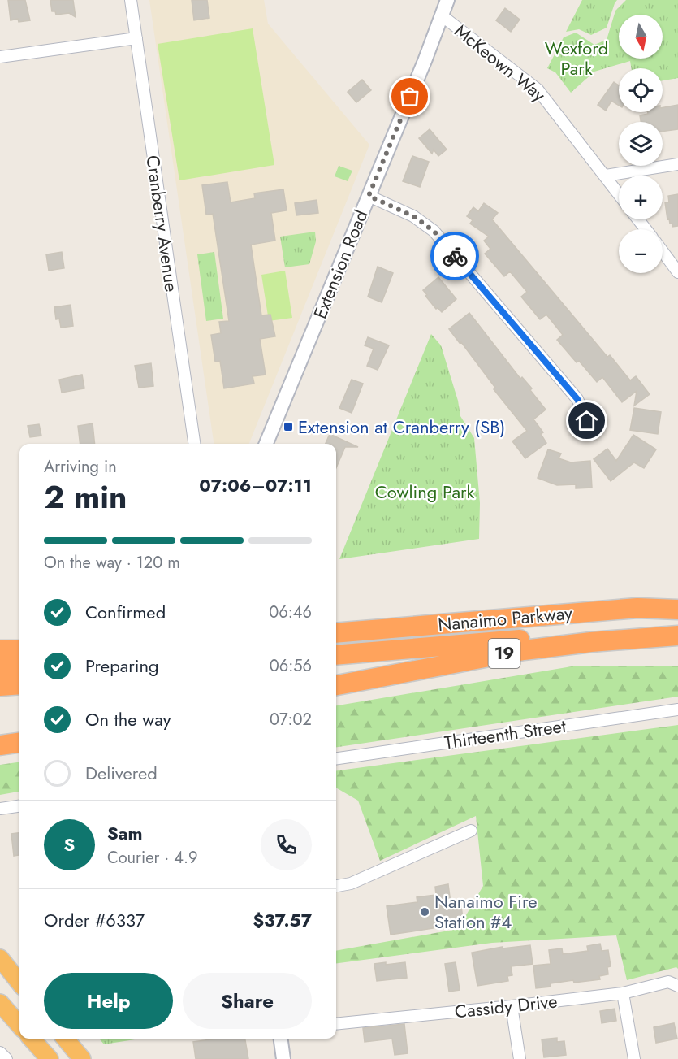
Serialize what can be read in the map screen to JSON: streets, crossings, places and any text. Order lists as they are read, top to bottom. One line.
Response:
{"streets":{"highway":["Nanaimo Parkway","19"],"street":["McKeown Way","Cranberry Avenue","Extension Road","Thirteenth Street","Cassidy Drive"]},"crossings":[["McKeown Way","Extension Road"]],"parks":["Wexford Park","Cowling Park"],"places":{"transit":["Extension at Cranberry (SB)"],"other":["Nanaimo Fire Station #4"]},"north":"bottom","page":{"map_buttons":["+","−"],"heading":["2 min","Arriving in","07:06–07:11"],"panel":["Sam","Courier · 4.9","Order #6337","$37.57"],"bar":"On the way · 120 m","list":[["Confirmed","06:46"],["Preparing","06:56"],["On the way","07:02"],"Delivered"],"round":"S","buttons":["Help","Share"]}}
